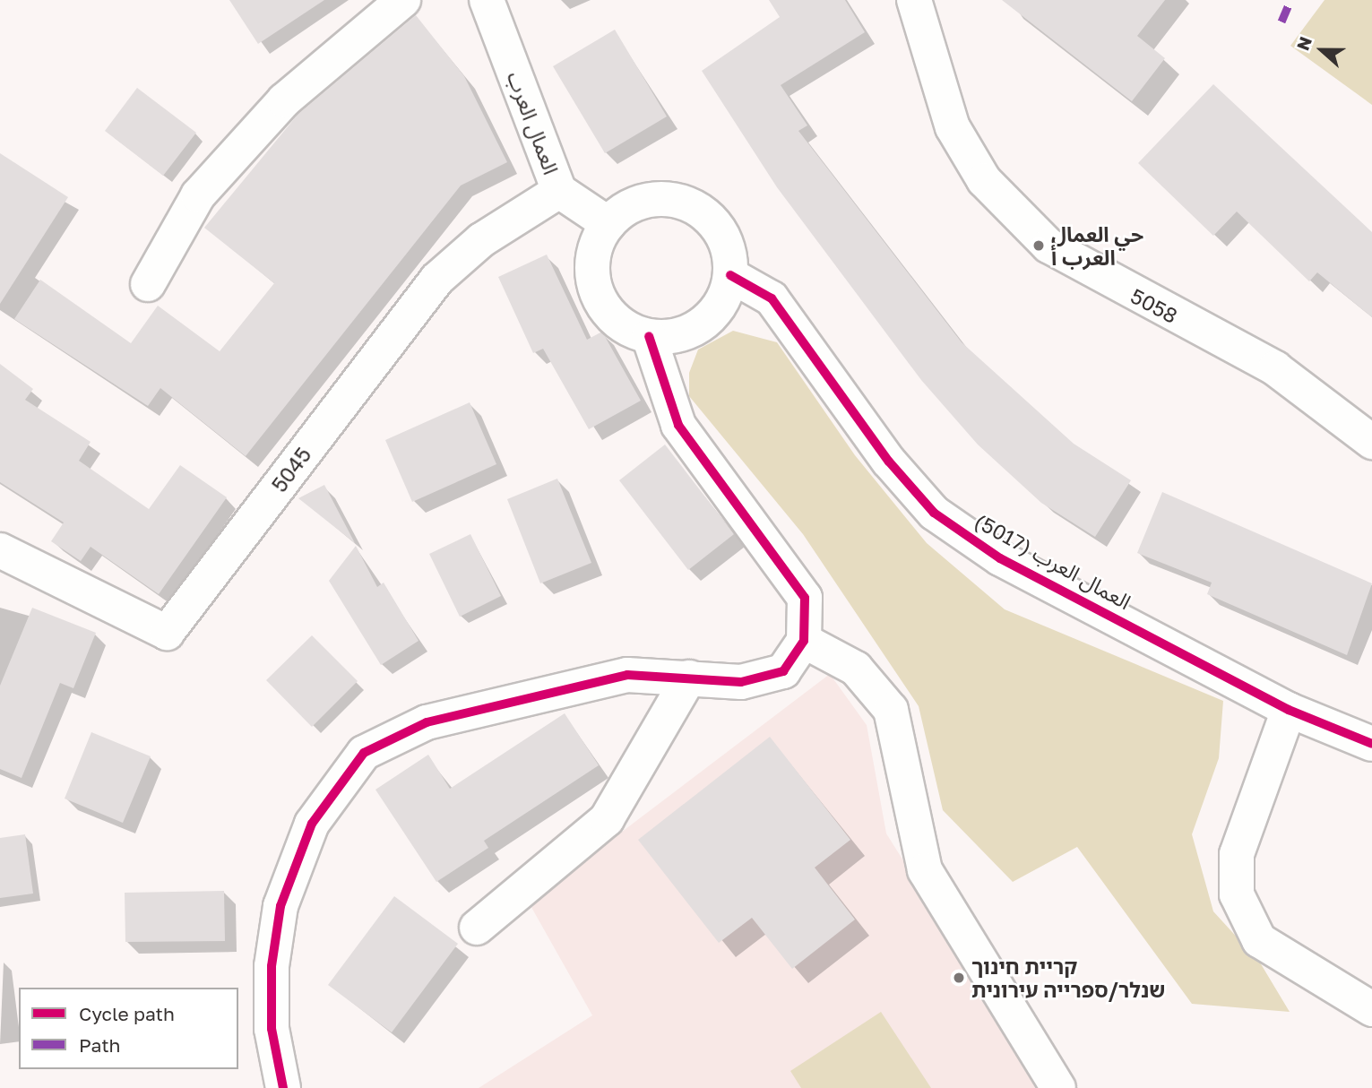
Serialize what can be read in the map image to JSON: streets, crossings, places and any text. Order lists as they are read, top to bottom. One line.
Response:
{"streets":{"street":["العمال العرب","5058","5045","العمال العرب (5017)"]},"crossings":[["العمال العرب","5045"],["العمال العرب","العمال العرب (5017)"]],"places":["حي العمال العرب أ","קריית חינוך שנלר/ספרייה עירונית"],"legend":["Cycle path","Path"],"north":"left"}
